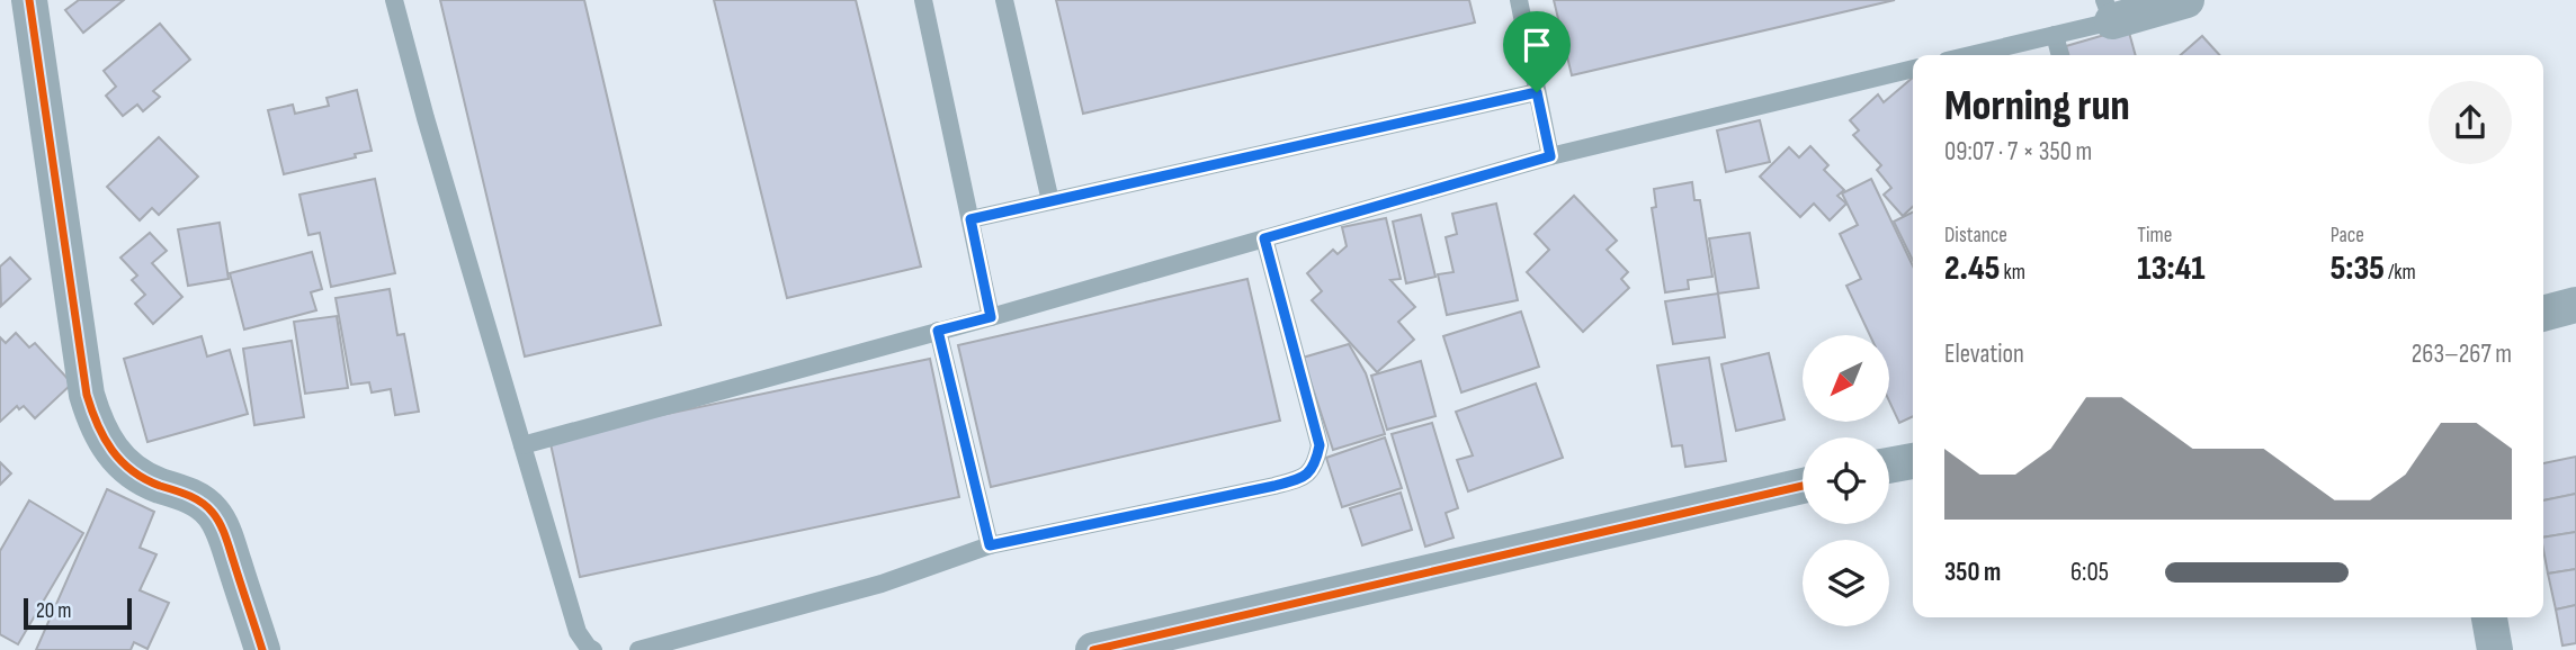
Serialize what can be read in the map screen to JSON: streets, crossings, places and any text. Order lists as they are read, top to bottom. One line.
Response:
{"scale_bar":"20 m","north":"bottom left","page":{"heading":["Morning run","09:07 · 7 × 350 m"],"stats":[["Distance","2.45 km"],["Time","13:41"],["Pace","5:35 /km"]],"chart":["Elevation","263–267 m"],"list":[{"name":"350 m","note":"6:05"}],"scale":"20 m"}}
